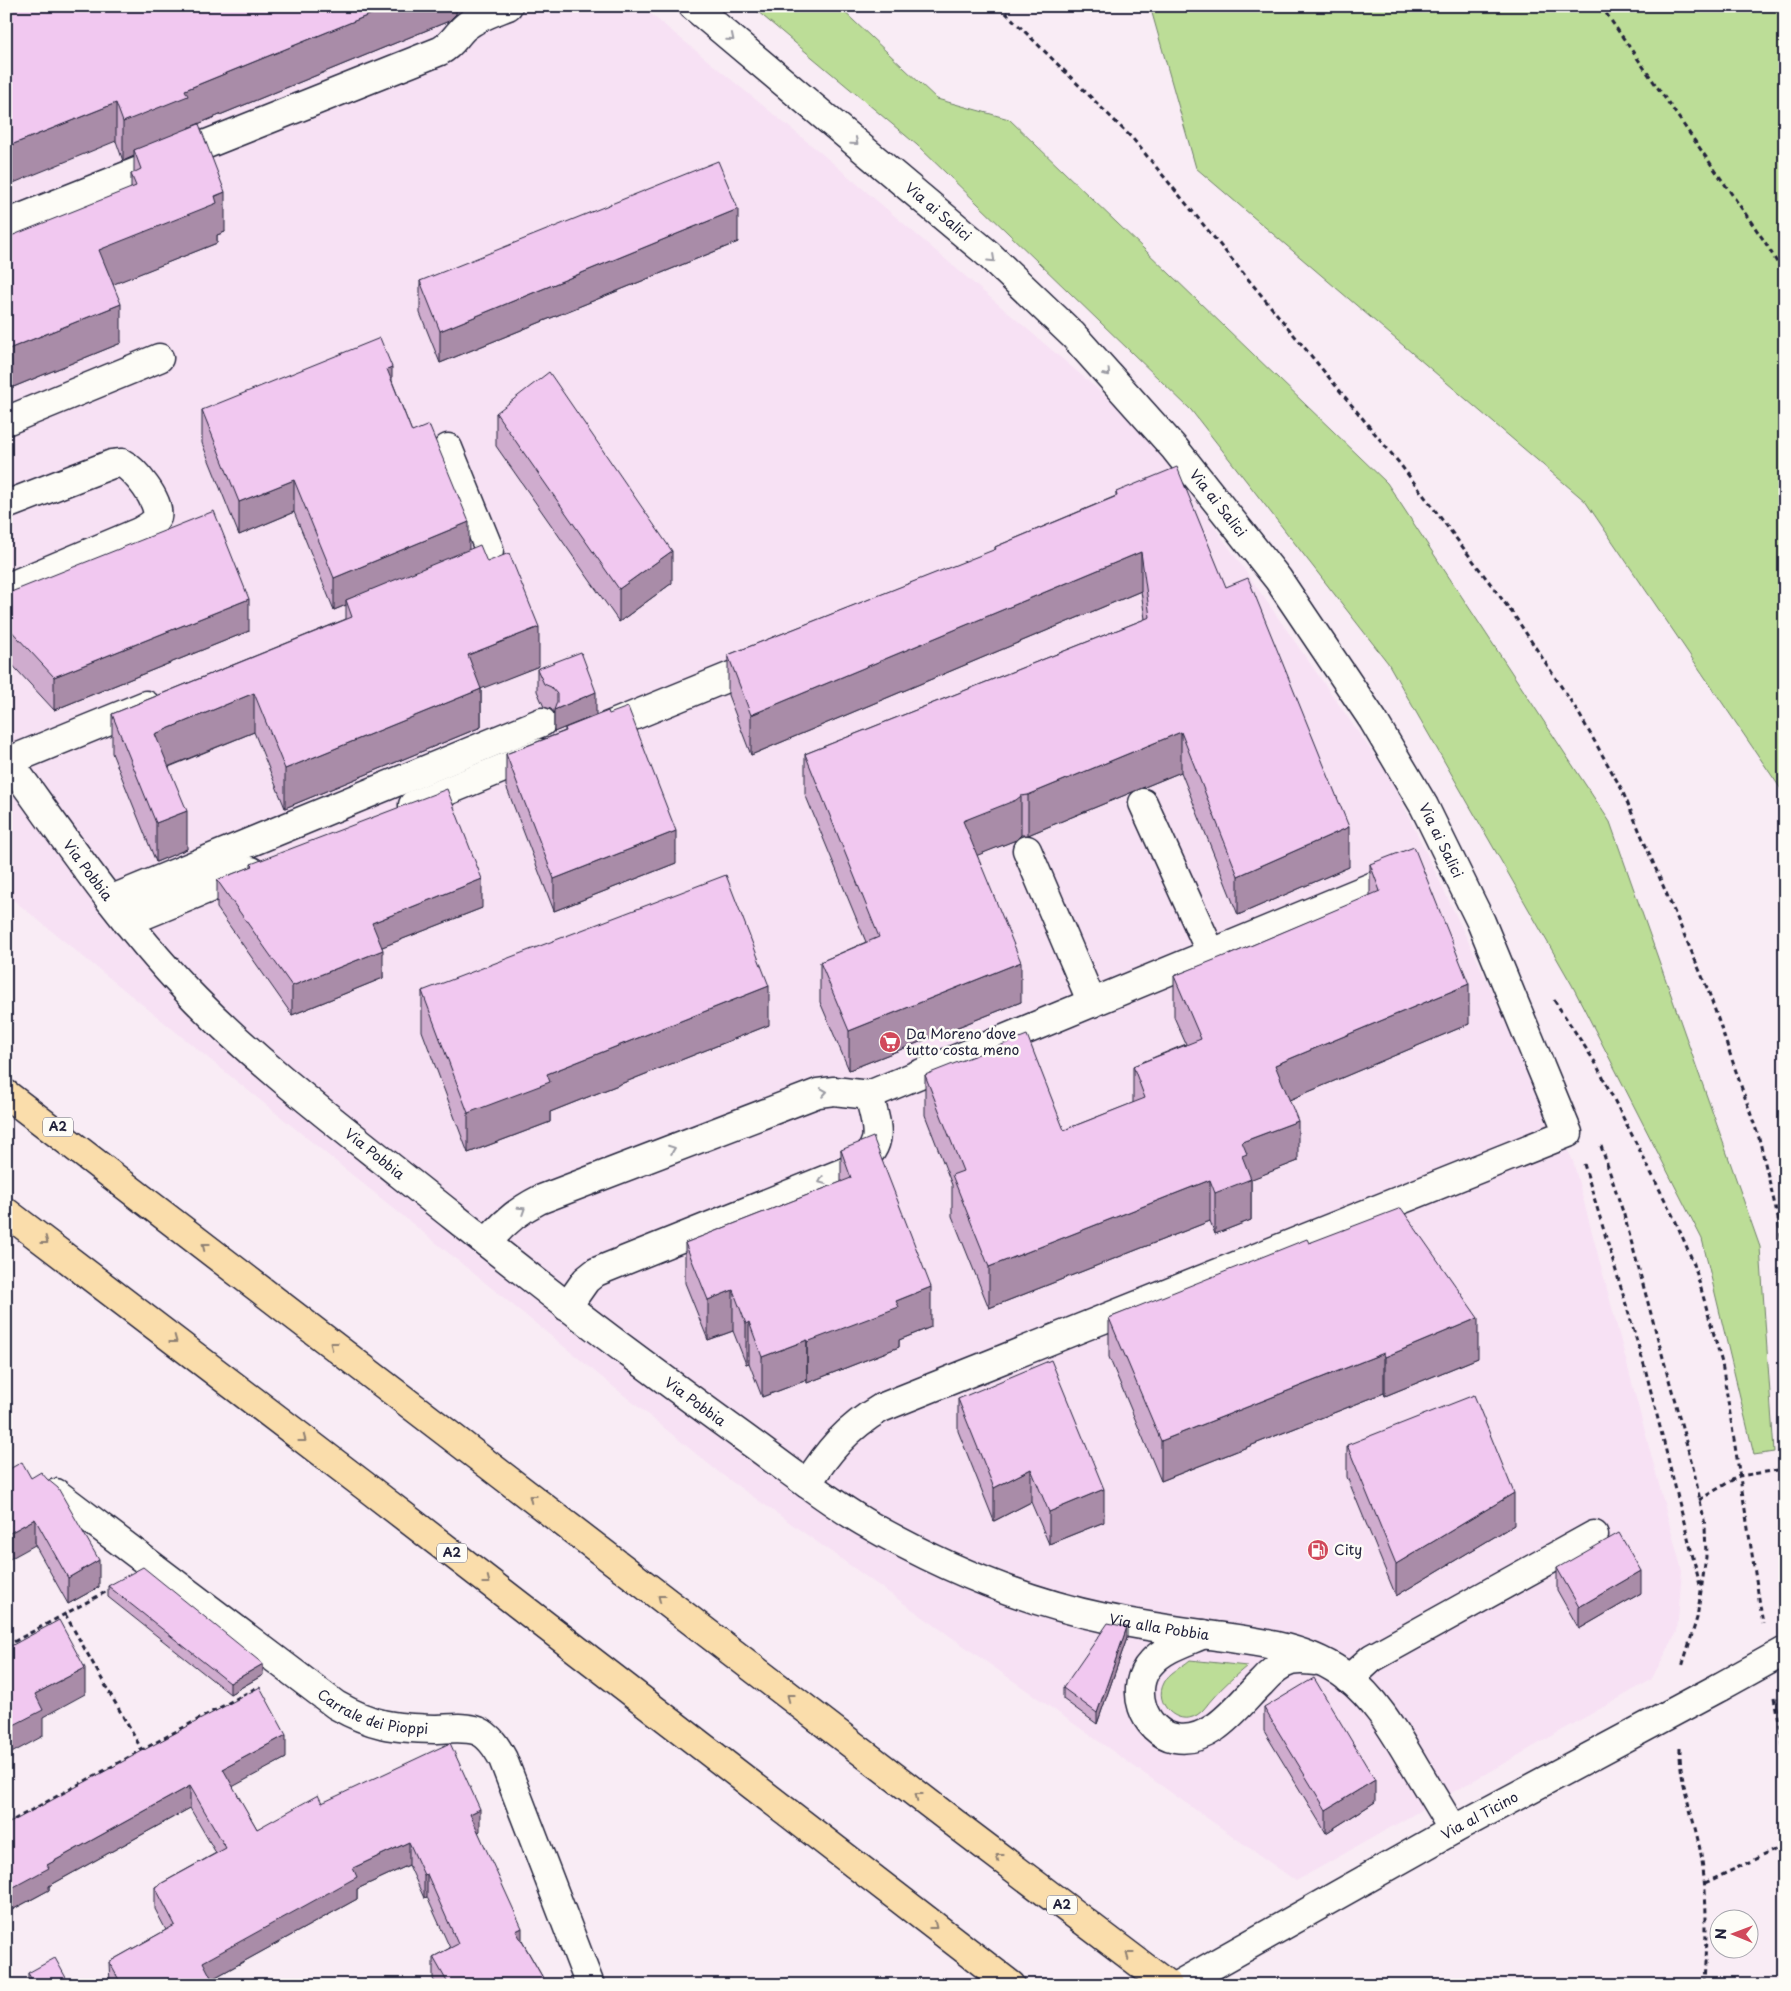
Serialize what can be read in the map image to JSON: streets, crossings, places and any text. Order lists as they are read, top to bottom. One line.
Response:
{"streets":{"highway":["A2"],"street":["Via ai Salici","Via Pobbia","Via alla Pobbia","Carrale dei Pioppi","Via al Ticino"]},"crossings":[["Via Pobbia","Via alla Pobbia"],["Via alla Pobbia","Via al Ticino"]],"one_way":["Via ai Salici"],"places":{"supermarket":["Da Moreno dove tutto costa meno"],"fuel station":["City"]},"north":"left"}
